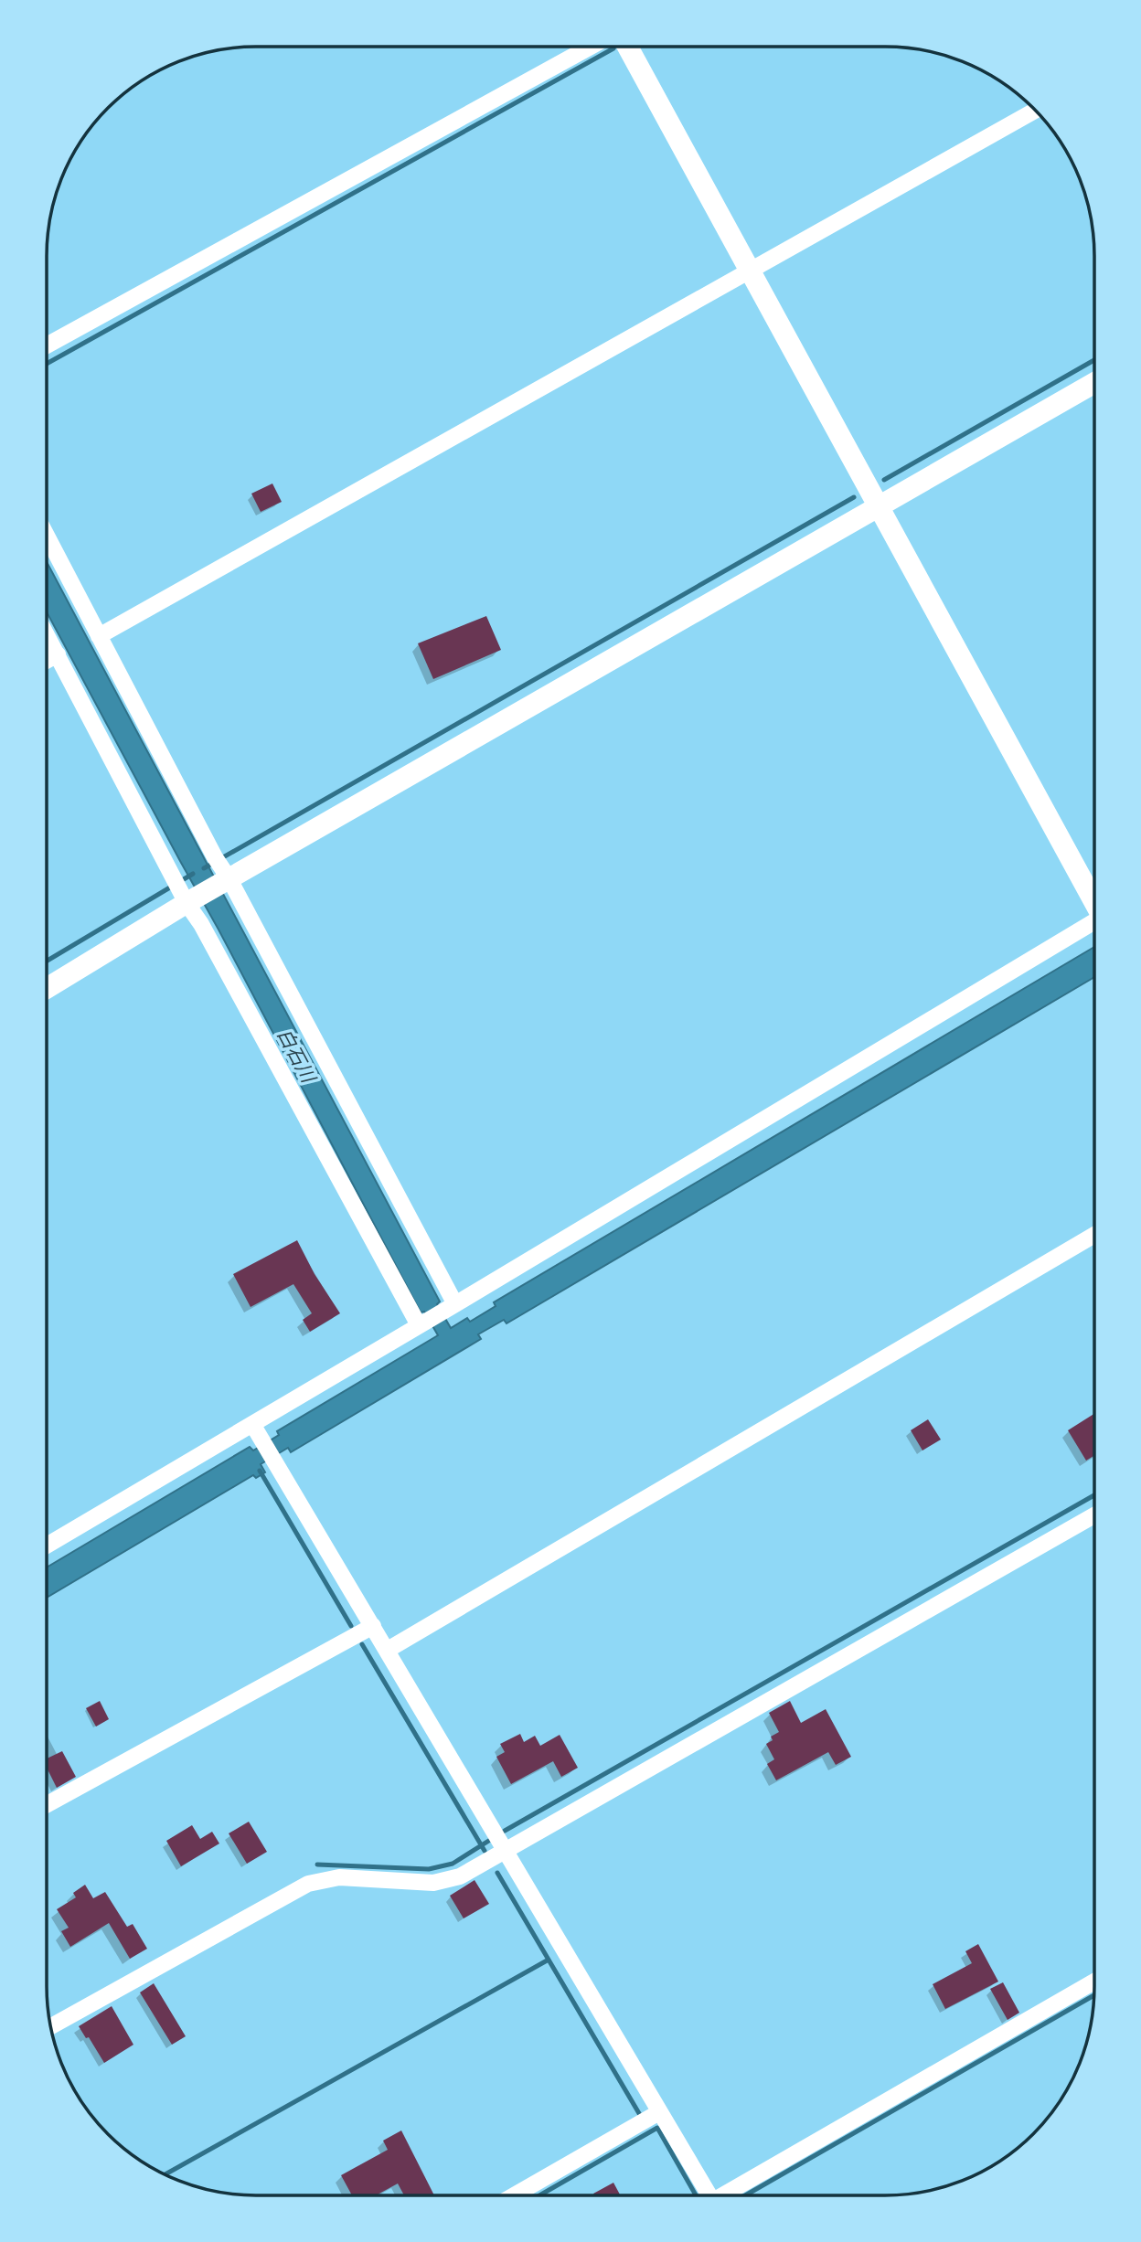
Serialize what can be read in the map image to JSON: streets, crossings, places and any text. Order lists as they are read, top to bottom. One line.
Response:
{"water":["白石川"]}
